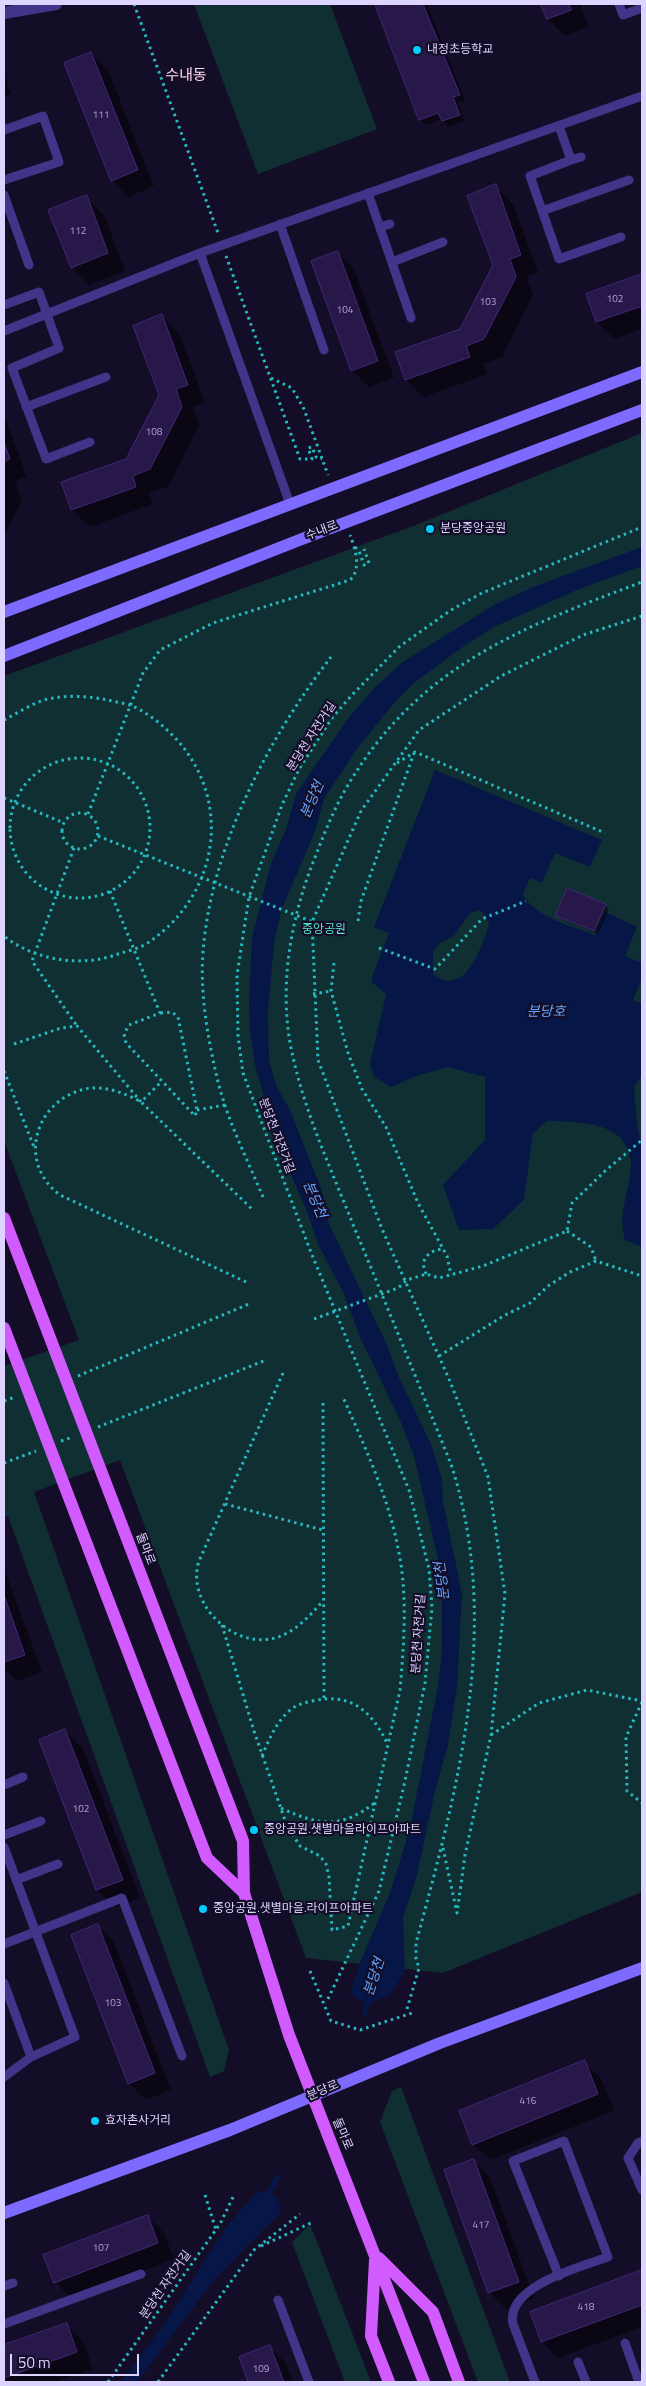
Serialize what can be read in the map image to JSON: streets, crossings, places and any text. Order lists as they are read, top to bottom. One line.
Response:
{"streets":{"main road":["수내로","돌마로","분당로"],"path":["분당천 자전거길"]},"crossings":[["돌마로","분당로"]],"districts":["수내동"],"water":["분당천","분당호"],"parks":["중앙공원"],"places":["내정초등학교","분당중앙공원","중앙공원.샛별마을라이프아파트","중앙공원.샛별마을.라이프아파트","효자촌사거리"],"house_numbers":["111","112","102","103","104","108","102","103","416","417","107","418","109"],"scale_bar":"50 m"}
